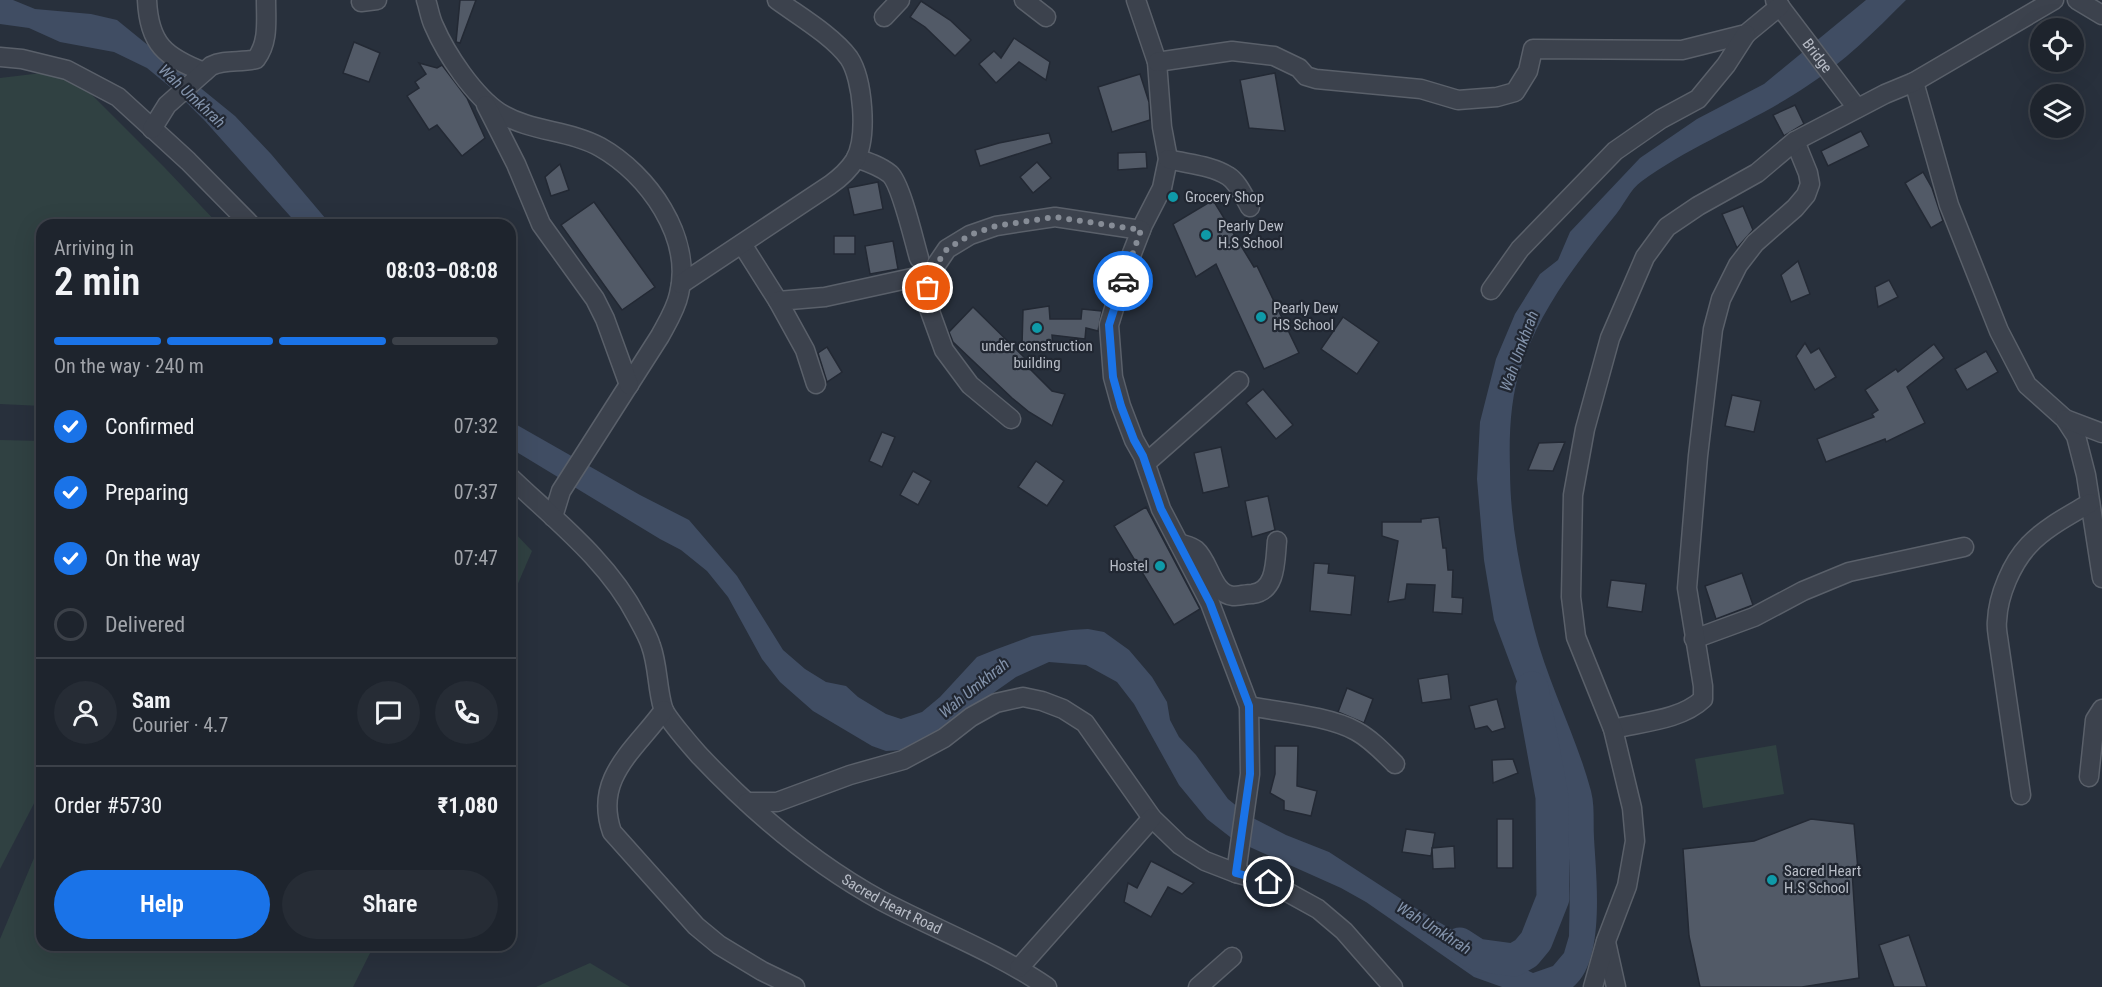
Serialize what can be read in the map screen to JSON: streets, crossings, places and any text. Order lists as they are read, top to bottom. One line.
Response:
{"streets":{"street":["Bridge","Sacred Heart Road"]},"water":["Wah Umkhrah"],"places":["Grocery Shop","Pearly Dew H.S School","Pearly Dew HS School","under construction building","Hostel","Sacred Heart H.S School"],"page":{"heading":["2 min","Arriving in","08:03–08:08"],"panel":["Sam","Courier · 4.7","Order #5730","₹1,080"],"bar":"On the way · 240 m","list":[["Confirmed","07:32"],["Preparing","07:37"],["On the way","07:47"],"Delivered"],"buttons":["Help","Share"]}}
